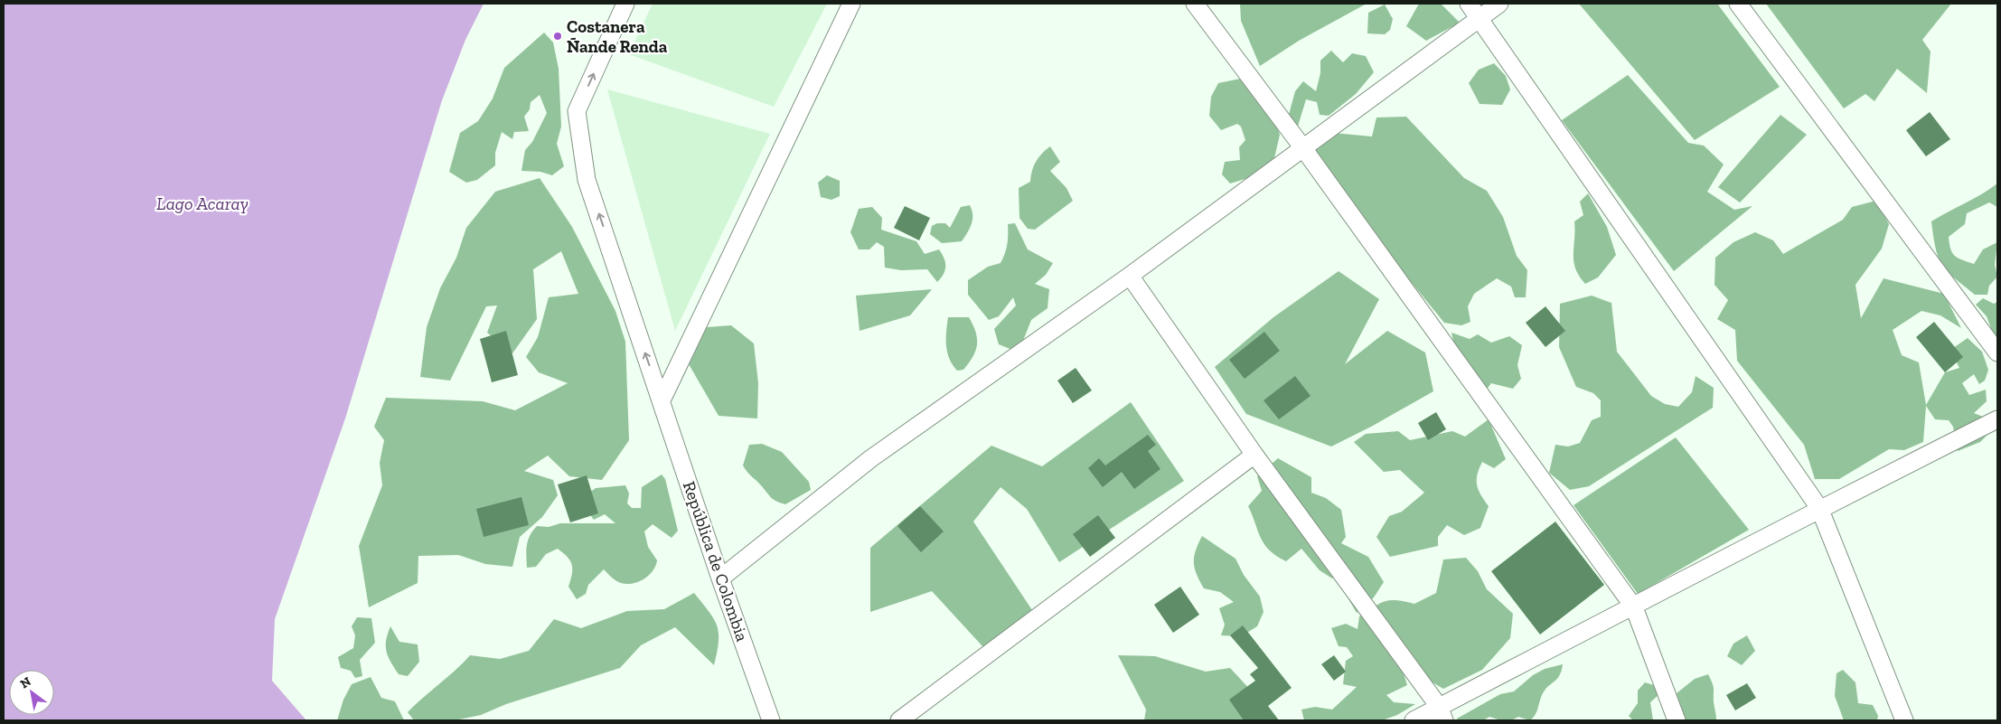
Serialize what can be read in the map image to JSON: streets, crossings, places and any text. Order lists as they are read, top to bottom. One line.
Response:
{"streets":{"street":["República de Colombia"]},"one_way":["República de Colombia"],"water":["Lago Acaray"],"places":["Costanera Ñande Renda"],"north":"top left"}
